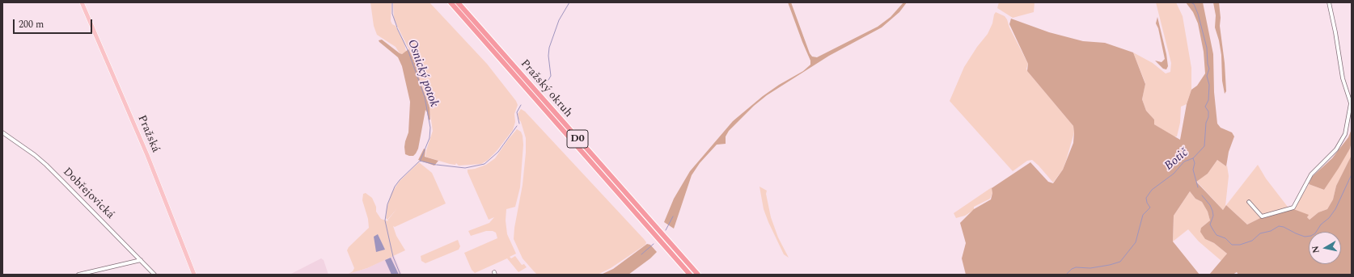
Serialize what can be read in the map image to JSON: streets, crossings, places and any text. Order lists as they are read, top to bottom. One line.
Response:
{"streets":{"highway":["Pražský okruh","D0"],"main road":["Pražská"],"street":["Dobřejovická"]},"water":["Osnický potok","Botič"],"scale_bar":"200 m","north":"left"}
